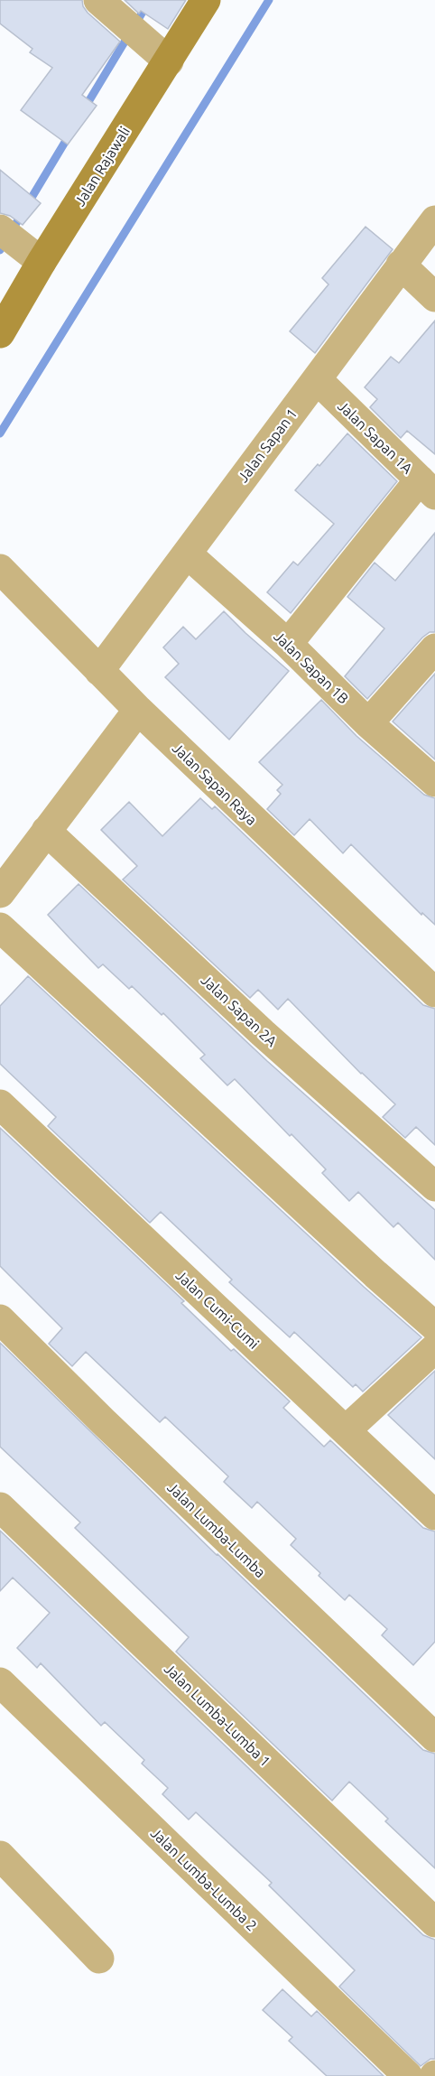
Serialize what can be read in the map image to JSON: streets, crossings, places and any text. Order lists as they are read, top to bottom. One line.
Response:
{"streets":{"main road":["Jalan Rajawali"],"street":["Jalan Sapan 1A","Jalan Sapan 1","Jalan Sapan 1B","Jalan Sapan Raya","Jalan Sapan 2A","Jalan Cumi-Cumi","Jalan Lumba-Lumba","Jalan Lumba-Lumba 1","Jalan Lumba-Lumba 2"]},"crossings":[["Jalan Sapan 1A","Jalan Sapan 1"],["Jalan Sapan 1","Jalan Sapan 1B"],["Jalan Sapan 1","Jalan Sapan Raya"]]}
